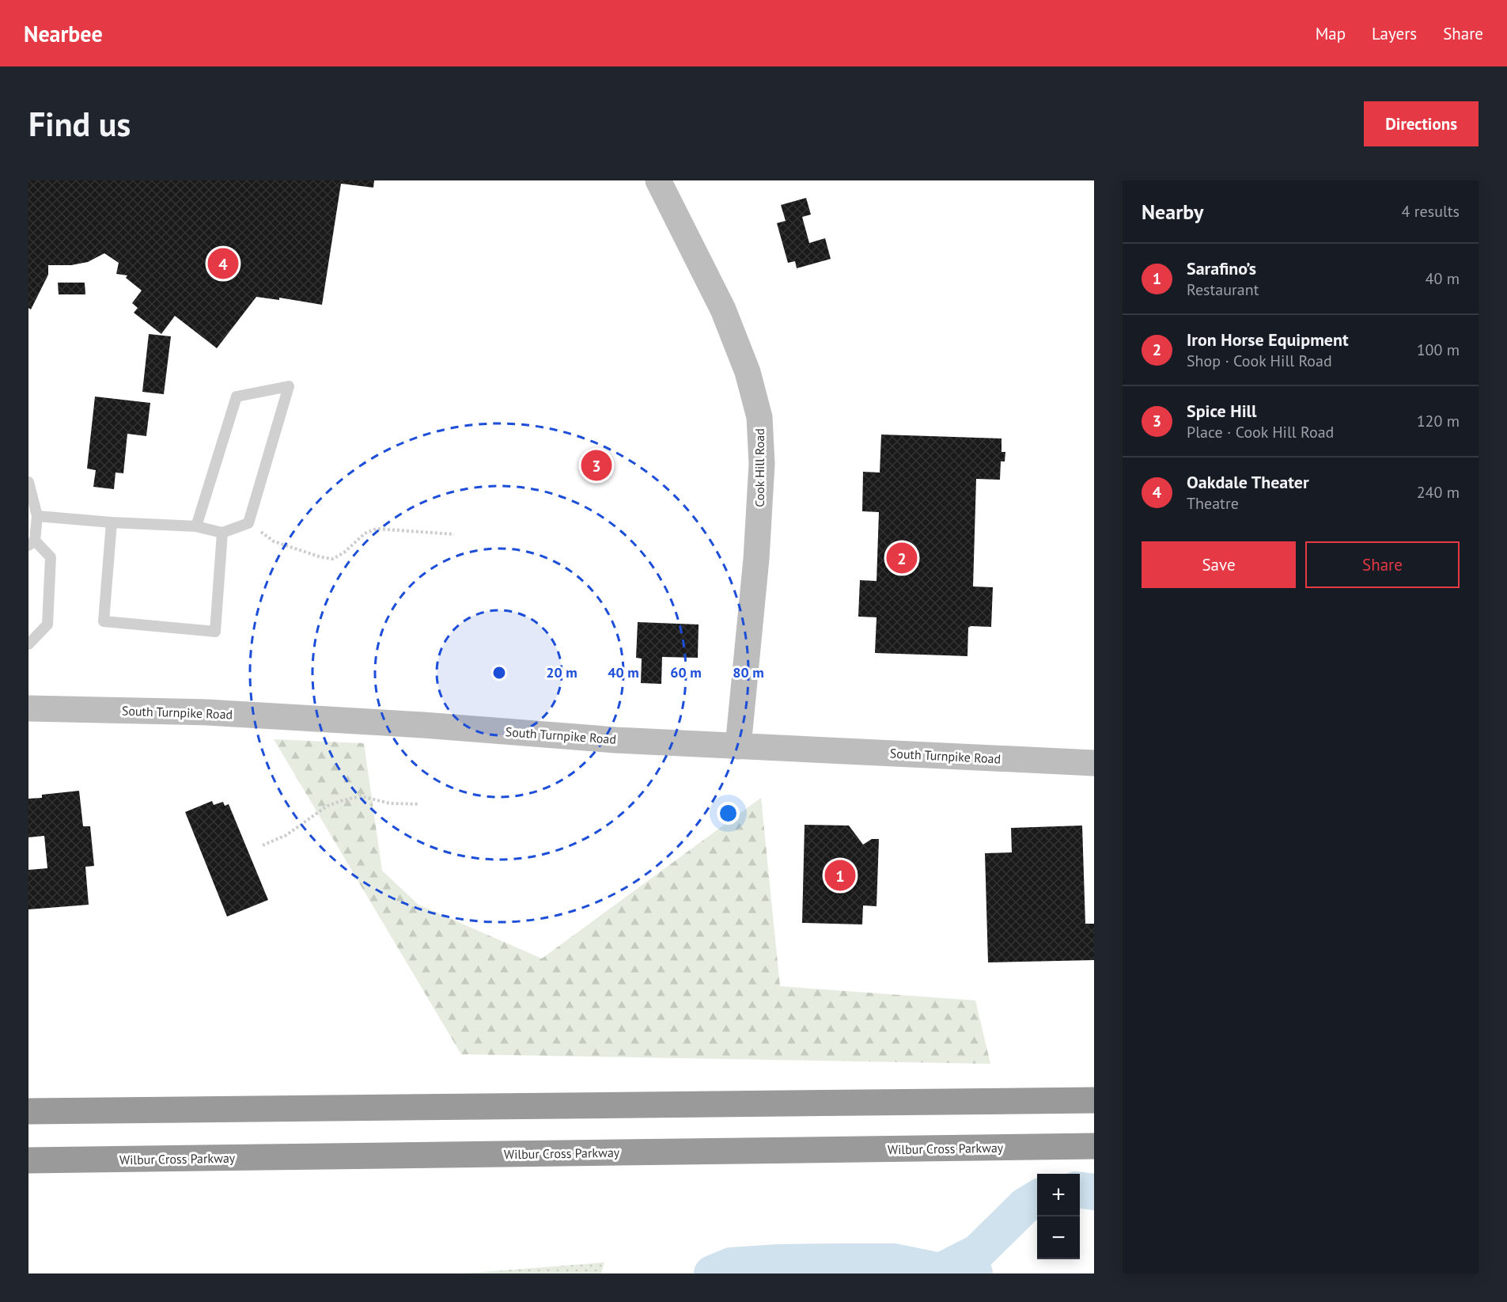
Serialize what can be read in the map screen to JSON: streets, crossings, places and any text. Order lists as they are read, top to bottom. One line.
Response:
{"streets":{"highway":["Wilbur Cross Parkway"],"main road":["Cook Hill Road","South Turnpike Road"]},"crossings":[["Cook Hill Road","South Turnpike Road"]],"page":{"header":"Nearbee","nav":["Map","Layers","Share"],"buttons":["Directions",["Save","Share"]],"title":"Find us","heading":["Nearby","4 results"],"list":[{"mark":"1","name":"Sarafino’s","note":"Restaurant","value":"40 m"},{"mark":"2","name":"Iron Horse Equipment","note":"Shop · Cook Hill Road","value":"100 m"},{"mark":"3","name":"Spice Hill","note":"Place · Cook Hill Road","value":"120 m"},{"mark":"4","name":"Oakdale Theater","note":"Theatre","value":"240 m"}],"pins":["4","3","2","1"],"map_buttons":["+","−"]},"rings":["20 m","40 m","60 m","80 m"]}
